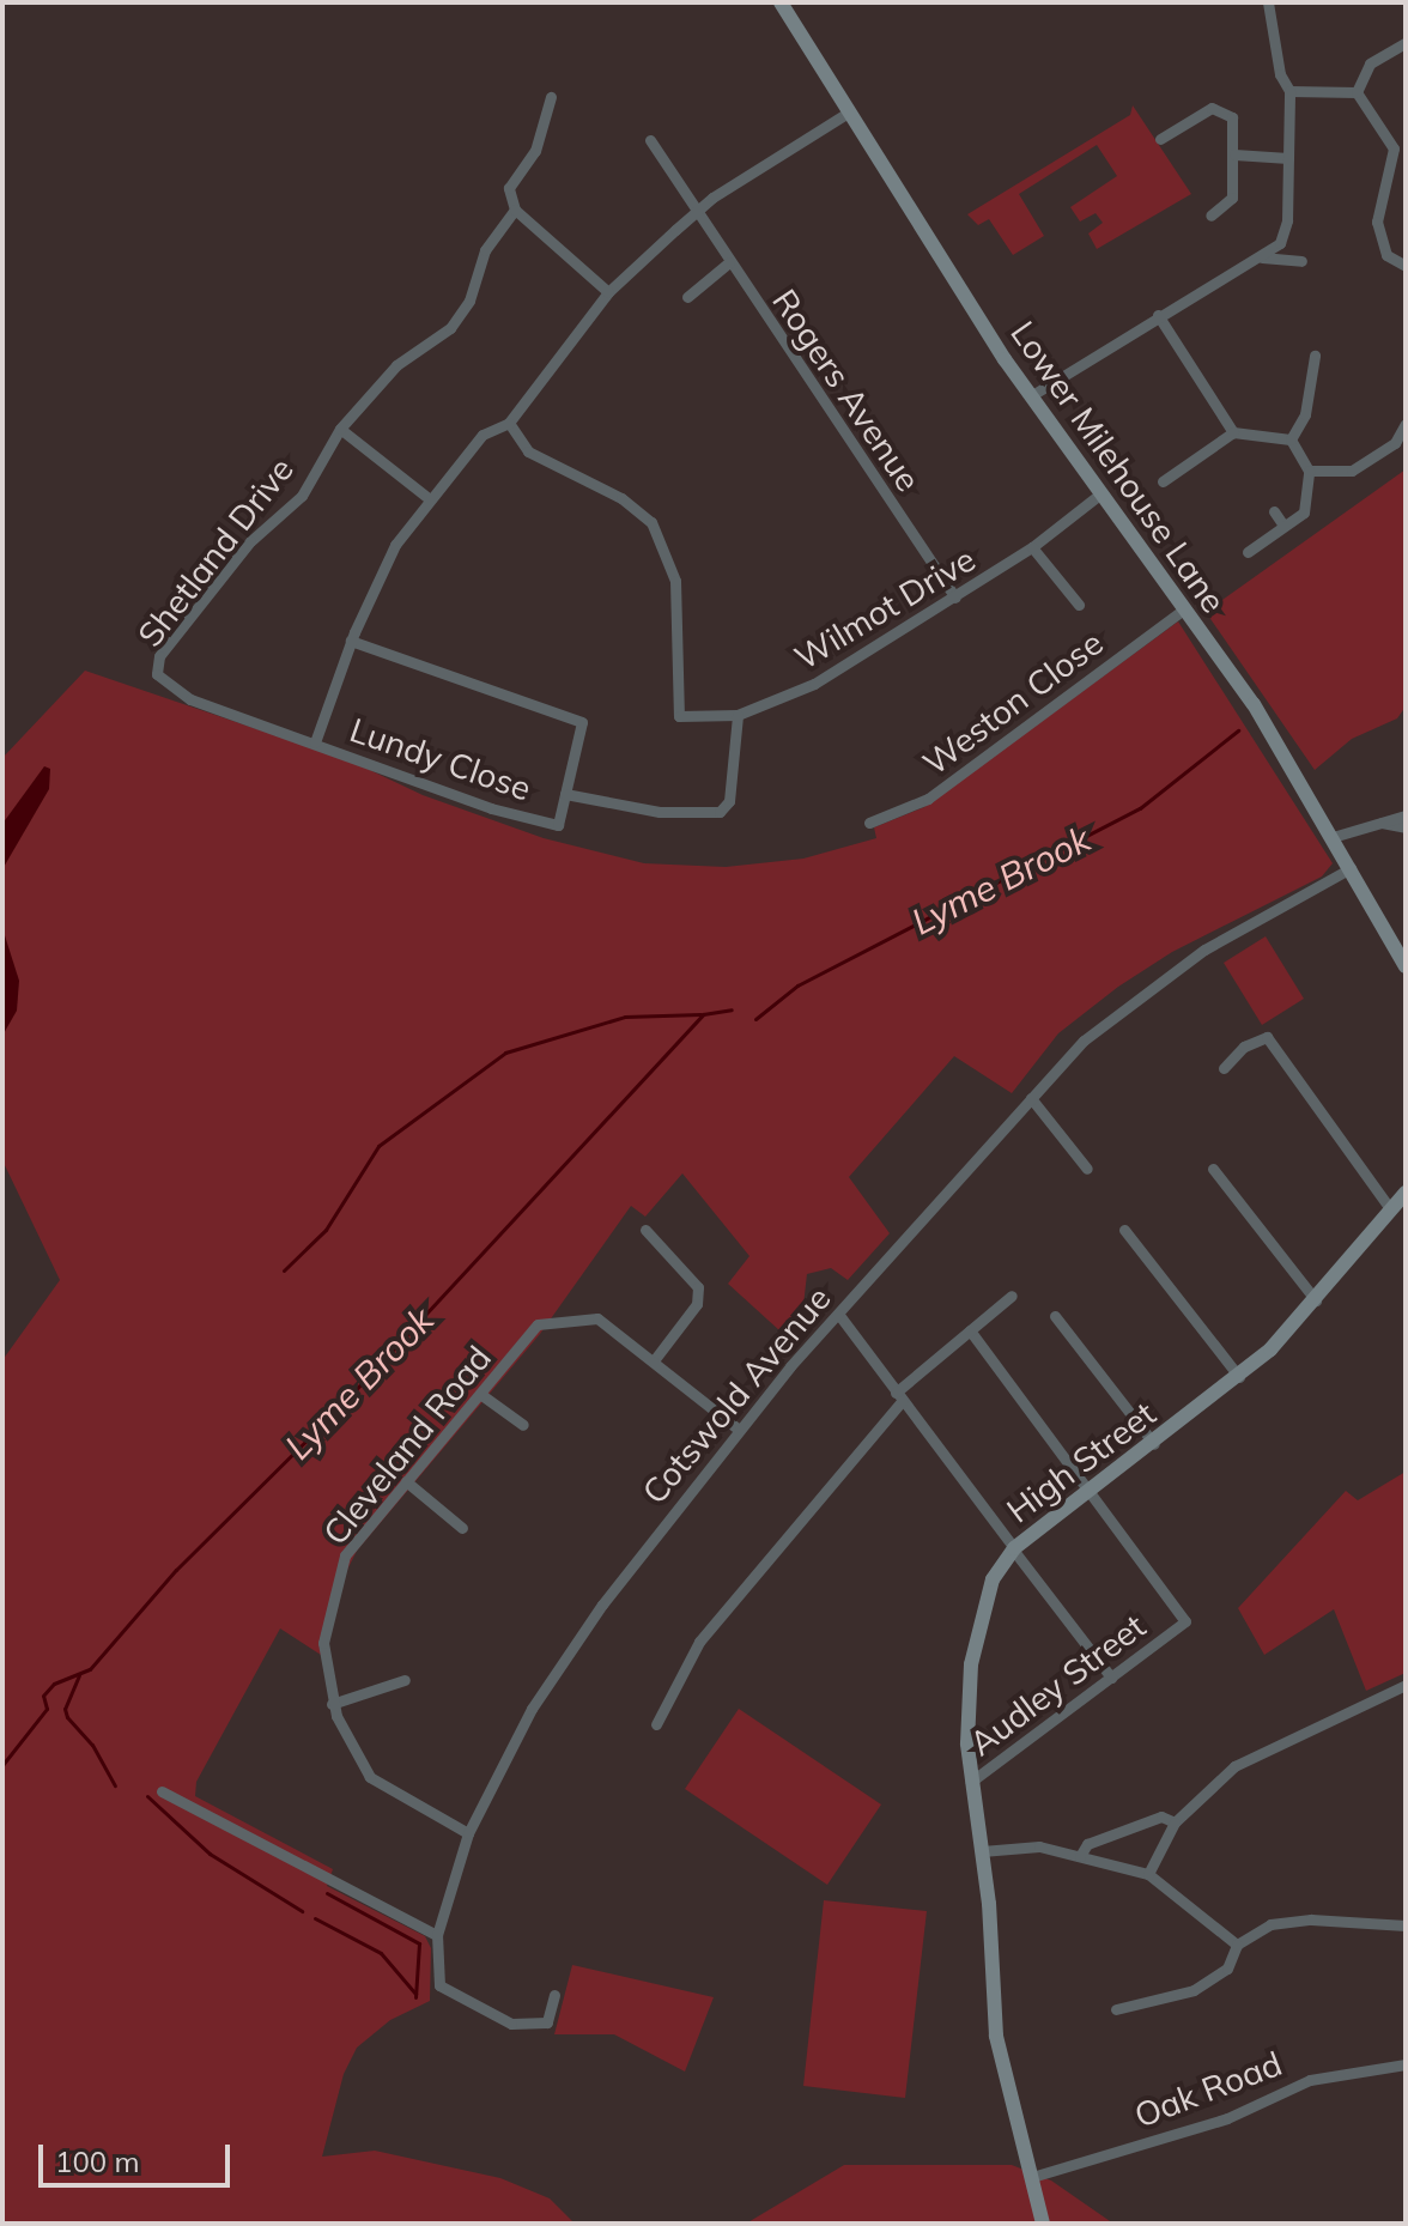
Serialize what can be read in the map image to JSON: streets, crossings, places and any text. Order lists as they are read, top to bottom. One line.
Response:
{"streets":{"main road":["Lower Milehouse Lane","High Street"],"street":["Rogers Avenue","Shetland Drive","Wilmot Drive","Weston Close","Lundy Close","Cotswold Avenue","Cleveland Road","Audley Street","Oak Road"]},"crossings":[["Rogers Avenue","Wilmot Drive"],["Lower Milehouse Lane","Wilmot Drive"],["Lower Milehouse Lane","Weston Close"],["Lower Milehouse Lane","Cotswold Avenue"],["Shetland Drive","Lundy Close"],["Cotswold Avenue","Cleveland Road"],["High Street","Audley Street"],["High Street","Oak Road"]],"water":["Lyme Brook"],"scale_bar":"100 m"}
